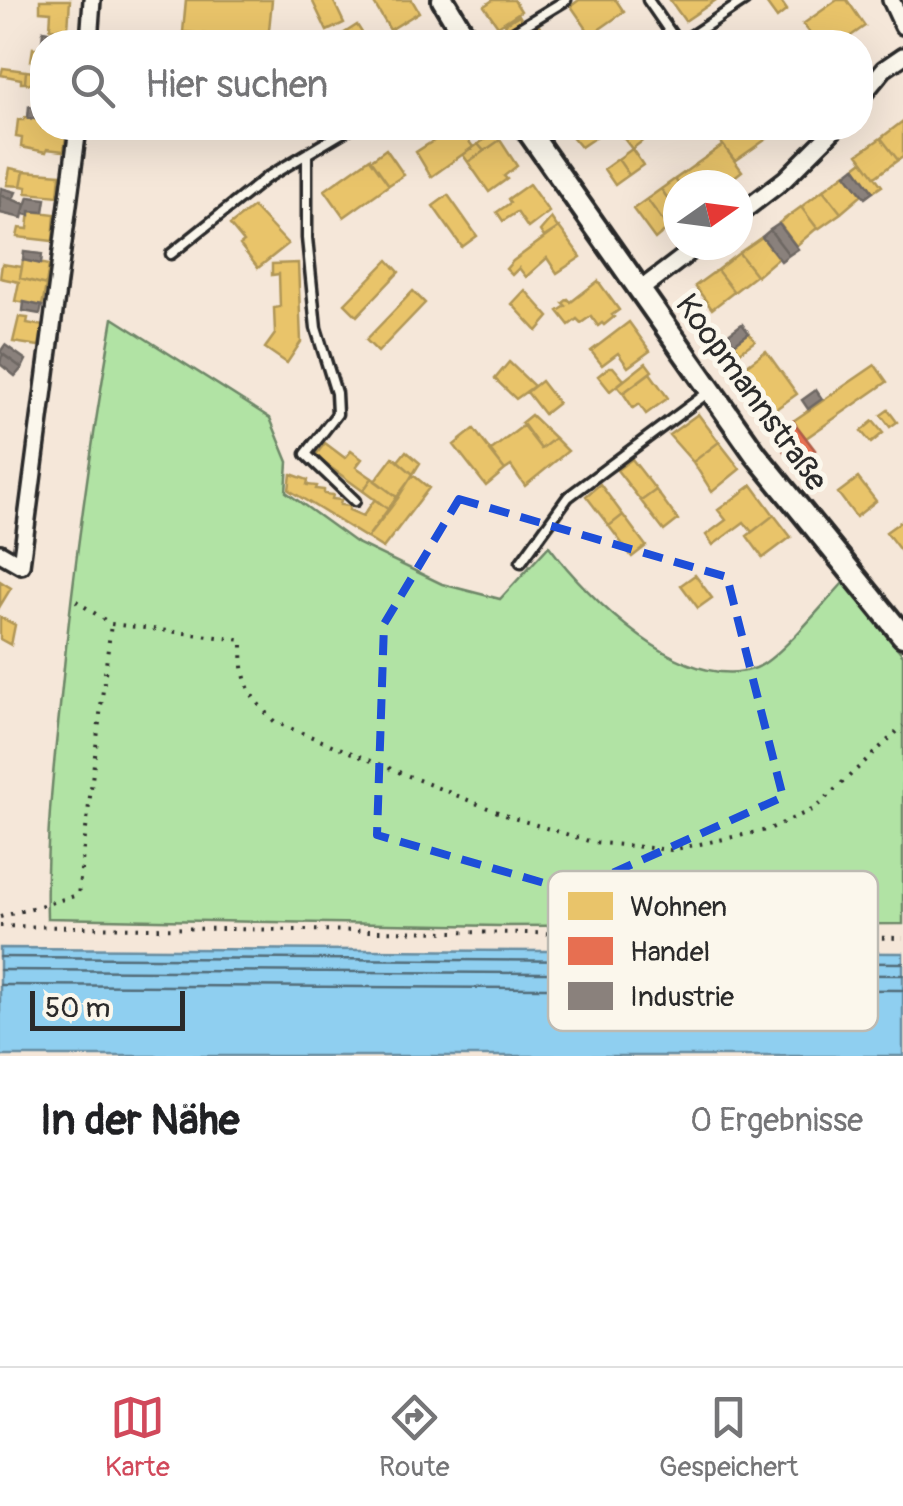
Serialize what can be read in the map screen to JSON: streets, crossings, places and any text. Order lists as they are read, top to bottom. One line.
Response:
{"streets":{"street":["Koopmannstraße"]},"legend":["Wohnen","Handel","Industrie"],"scale_bar":"50 m","north":"right","page":{"search":"Hier suchen","scale":"50 m","heading":["In der Nähe","0 Ergebnisse"],"nav":["Karte","Route","Gespeichert"]}}
